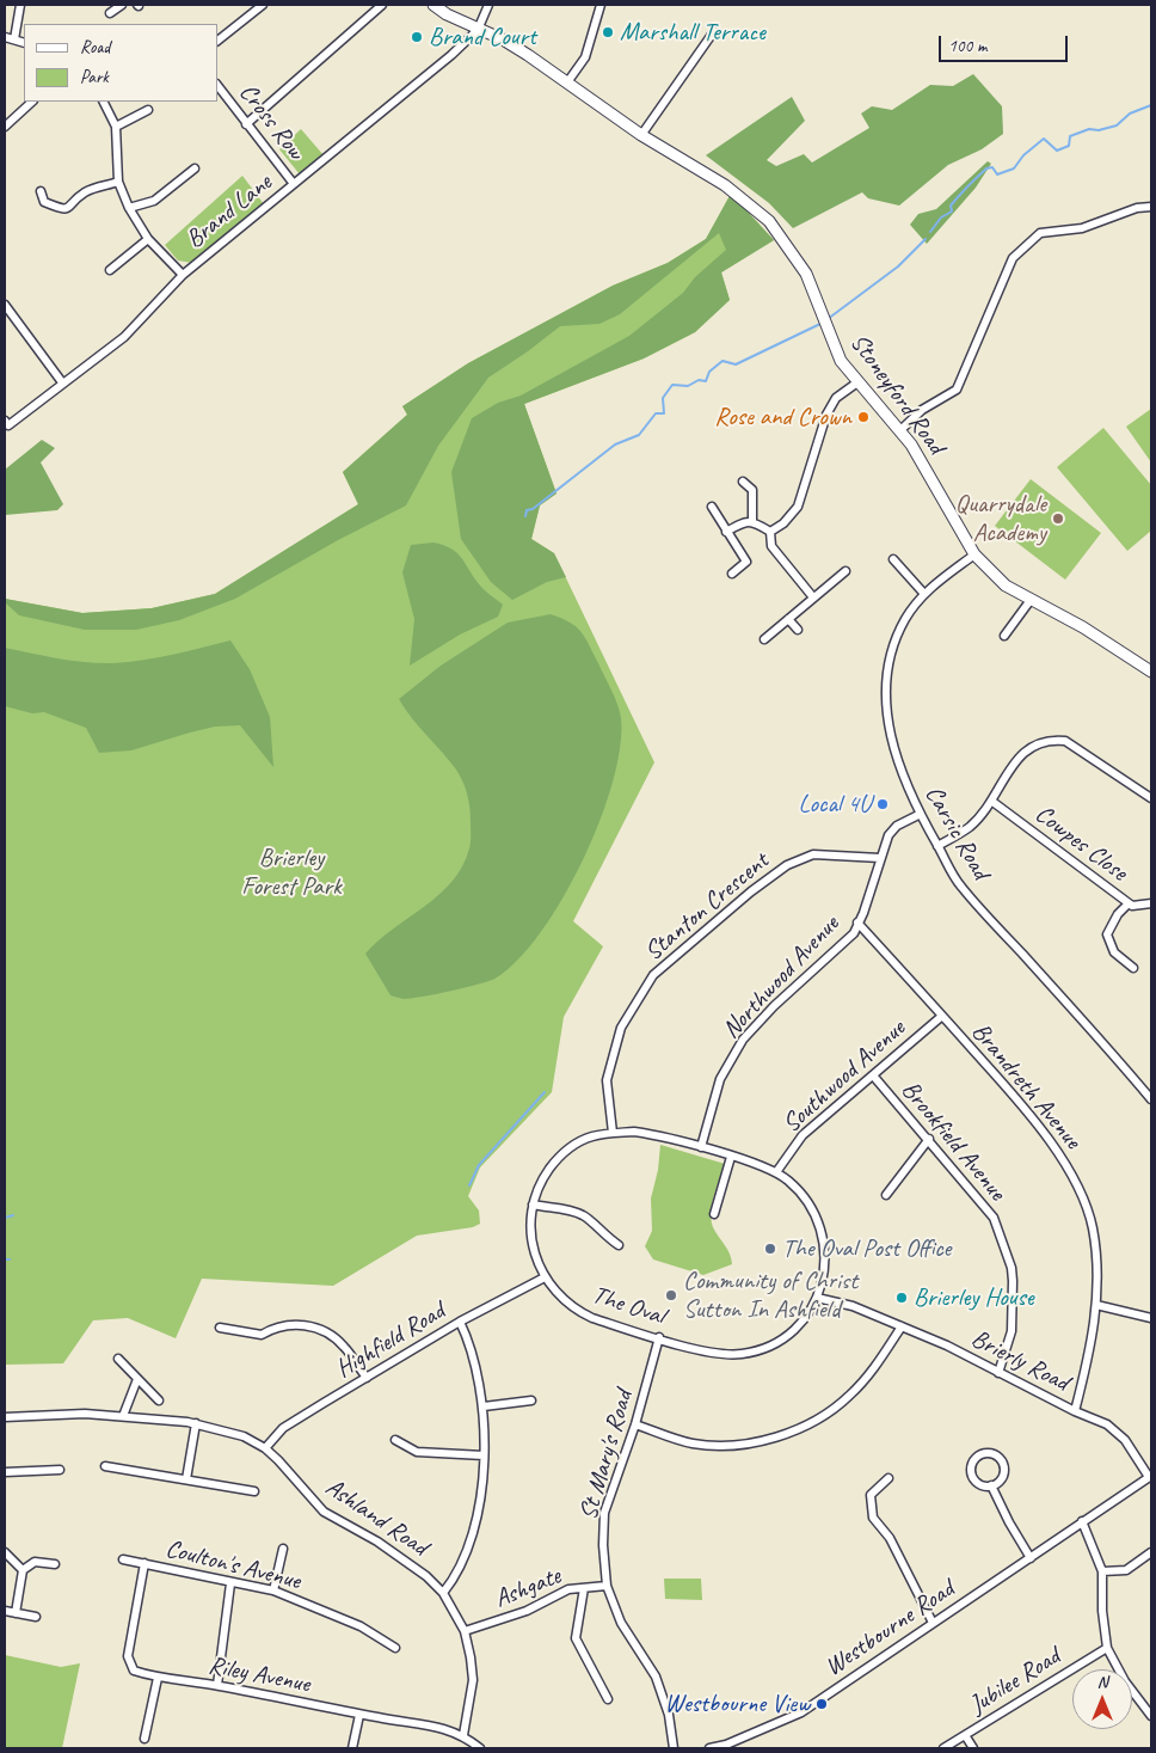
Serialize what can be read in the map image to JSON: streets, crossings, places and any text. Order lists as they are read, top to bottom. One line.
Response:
{"streets":{"main road":["Stoneyford Road"],"street":["Cross Row","Brand Lane","Carsic Road","Cowpes Close","Stanton Crescent","Northwood Avenue","Southwood Avenue","Brandreth Avenue","Brookfield Avenue","The Oval","Highfield Road","Brierly Road","St Mary's Road","Ashland Road","Coulton's Avenue","Ashgate","Westbourne Road","Riley Avenue","Jubilee Road"]},"crossings":[["Cross Row","Brand Lane"],["Brand Lane","Stoneyford Road"],["Stoneyford Road","Carsic Road"],["Carsic Road","Northwood Avenue"],["Stanton Crescent","Northwood Avenue"],["Stanton Crescent","The Oval"],["Northwood Avenue","Brandreth Avenue"],["Northwood Avenue","The Oval"],["Southwood Avenue","Brandreth Avenue"],["Southwood Avenue","Brookfield Avenue"],["Southwood Avenue","The Oval"],["Brandreth Avenue","Brierly Road"],["Brookfield Avenue","Brierly Road"],["The Oval","Highfield Road"],["The Oval","Brierly Road"],["The Oval","St Mary's Road"],["Highfield Road","Ashland Road"],["St Mary's Road","Ashgate"],["Ashland Road","Ashgate"],["Ashland Road","Riley Avenue"],["Coulton's Avenue","Riley Avenue"]],"parks":["Brierley Forest Park"],"places":["Marshall Terrace","Brand Court","Rose and Crown","Quarrydale Academy","Local 4U","The Oval Post Office","Community of Christ Sutton In Ashfield","Brierley House","Westbourne View"],"legend":["Road","Park"],"scale_bar":"100 m","north":"top"}
